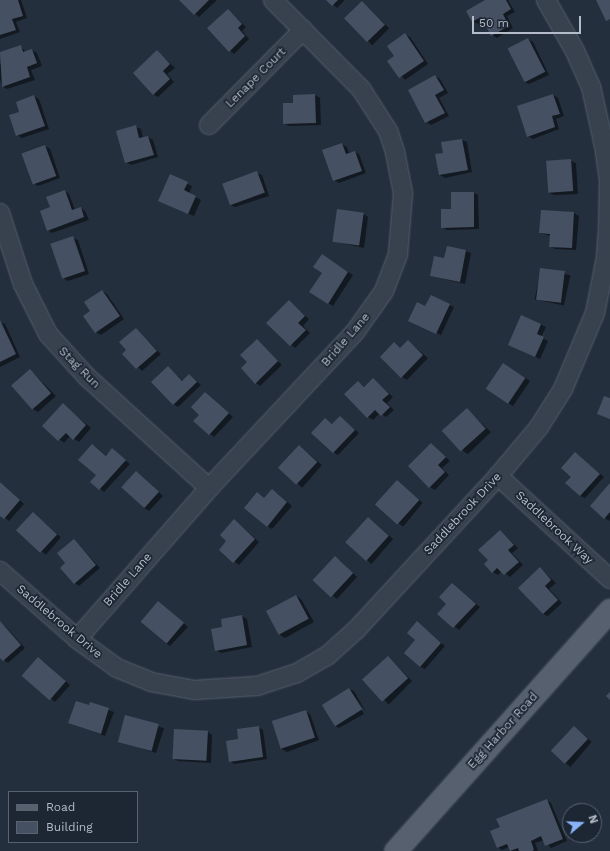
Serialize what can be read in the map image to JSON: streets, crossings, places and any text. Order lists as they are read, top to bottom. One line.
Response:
{"streets":{"main road":["Egg Harbor Road"],"street":["Lenape Court","Bridle Lane","Stag Run","Saddlebrook Drive","Saddlebrook Way"]},"crossings":[["Lenape Court","Bridle Lane"],["Bridle Lane","Stag Run"],["Bridle Lane","Saddlebrook Drive"],["Saddlebrook Drive","Saddlebrook Way"]],"legend":["Road","Building"],"scale_bar":"50 m","north":"right"}
